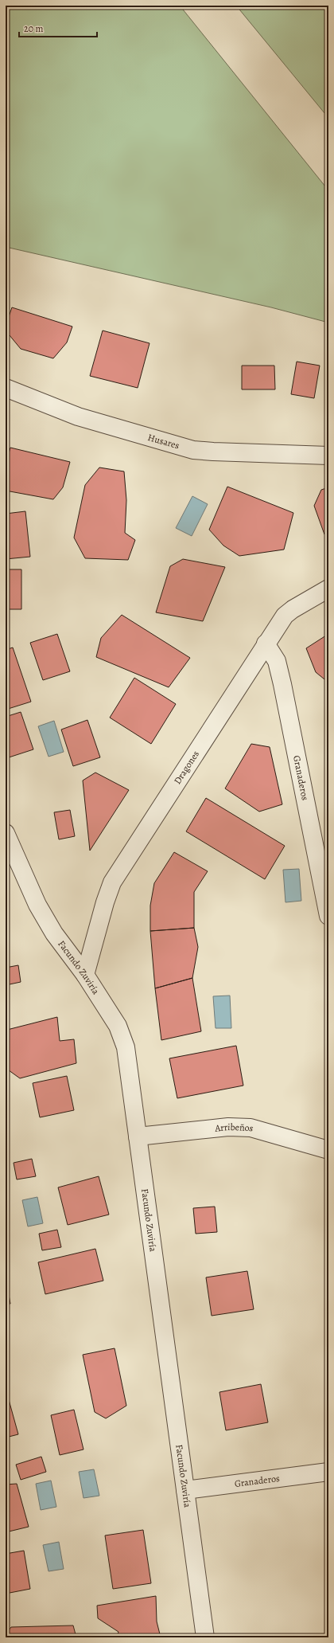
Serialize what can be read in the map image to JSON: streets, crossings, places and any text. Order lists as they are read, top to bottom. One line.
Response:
{"streets":{"street":["Husares","Dragones","Granaderos","Facundo Zuviría","Arribeños"]},"crossings":[["Dragones","Granaderos"],["Dragones","Facundo Zuviría"],["Granaderos","Facundo Zuviría"],["Facundo Zuviría","Arribeños"]],"scale_bar":"20 m"}
